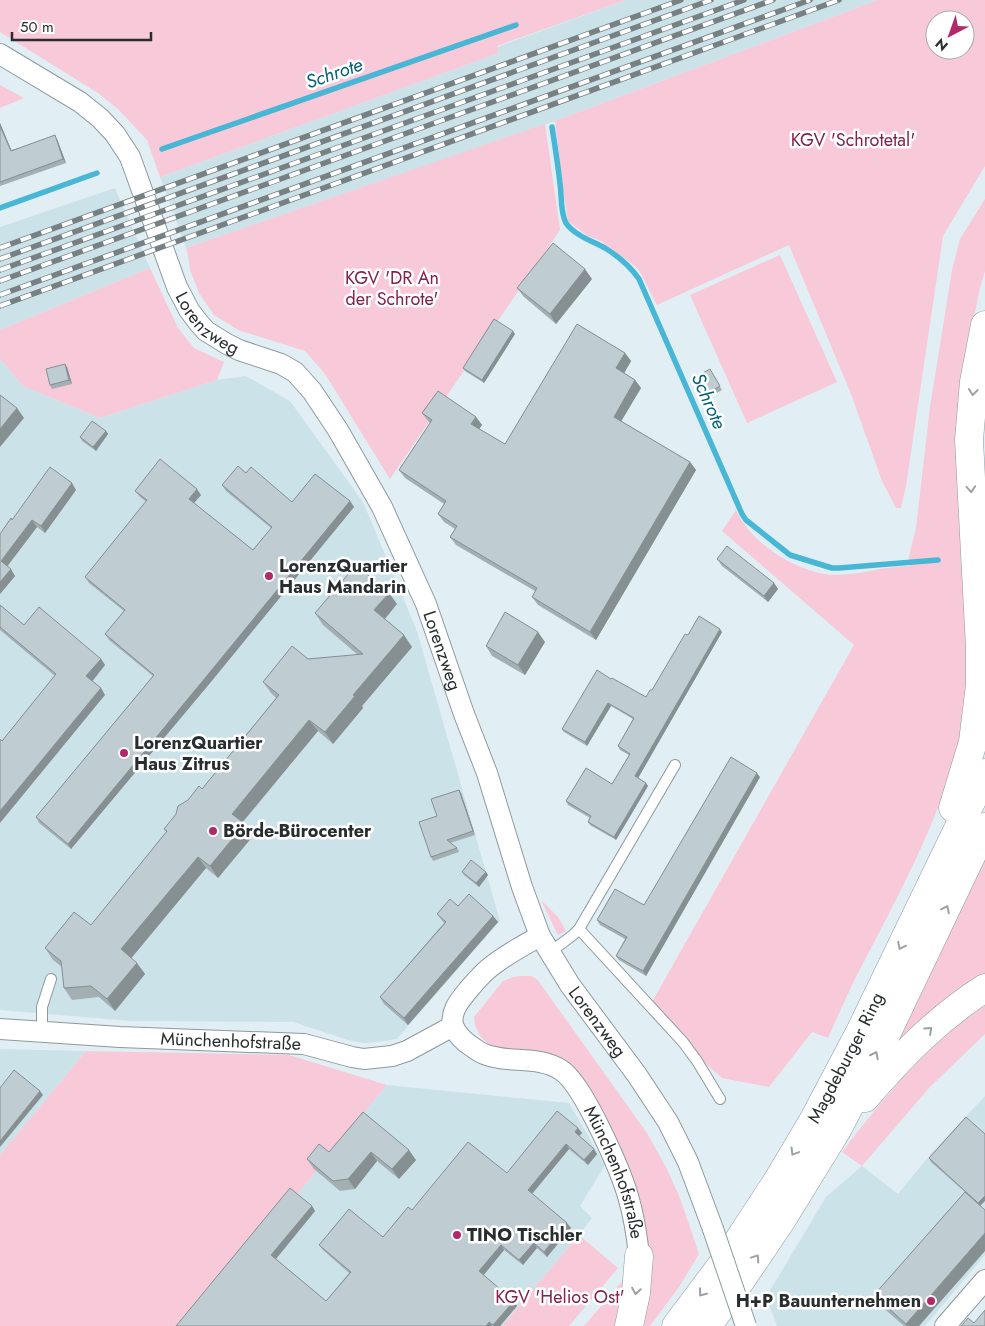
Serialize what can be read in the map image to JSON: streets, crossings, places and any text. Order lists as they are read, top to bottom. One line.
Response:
{"streets":{"highway":["Magdeburger Ring"],"street":["Lorenzweg","Münchenhofstraße"]},"water":["Schrote"],"parks":["KGV 'Schrotetal'","KGV 'DR An der Schrote'","KGV 'Helios Ost'"],"places":["LorenzQuartier Haus Mandarin","LorenzQuartier Haus Zitrus","Börde-Bürocenter","TINO Tischler","H+P Bauunternehmen"],"scale_bar":"50 m","north":"bottom left"}
